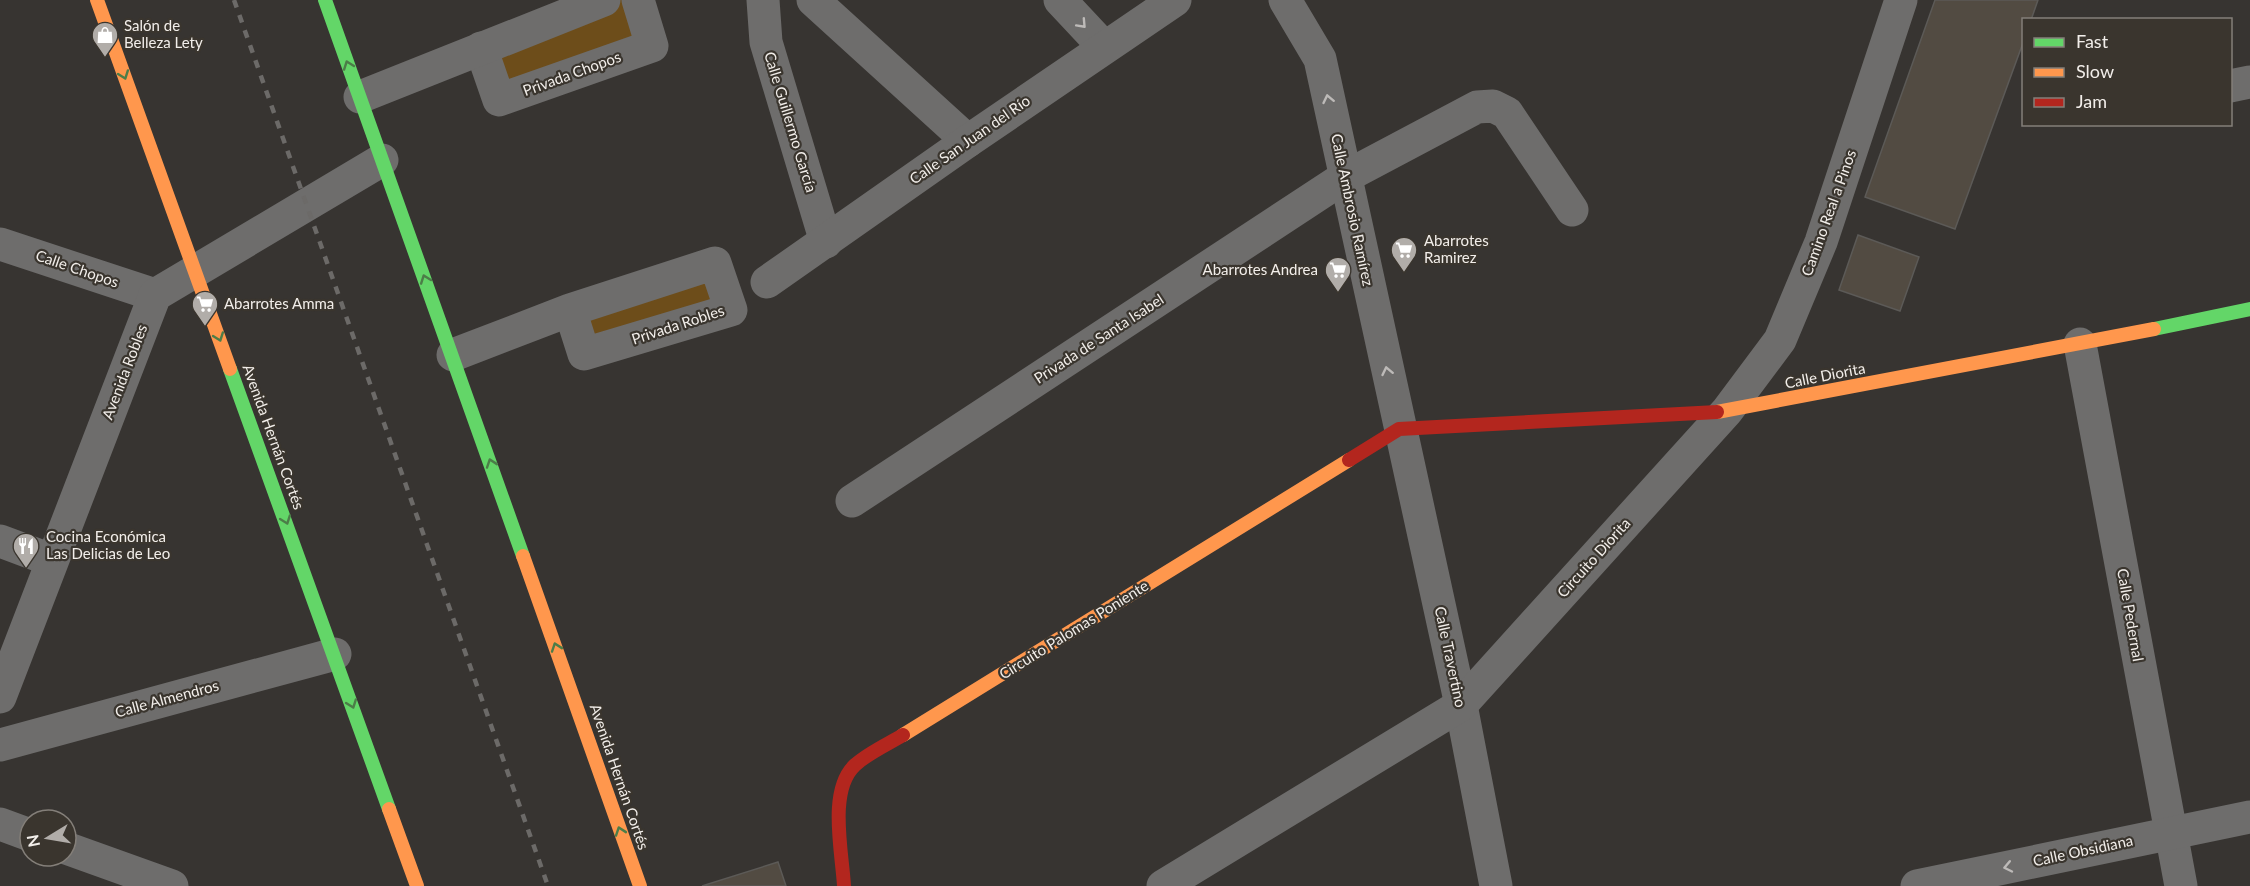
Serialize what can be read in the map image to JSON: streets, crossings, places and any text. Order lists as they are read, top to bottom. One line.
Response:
{"streets":{"main road":["Calle Diorita","Avenida Hernán Cortés","Circuito Palomas Poniente"],"street":["Privada Chopos","Calle Guillermo García","Calle San Juan del Río","Calle Ambrosio Ramírez","Camino Real a Pinos","Calle Chopos","Privada de Santa Isabel","Avenida Robles","Circuito Diorita","Calle Pedernal","Calle Travertino","Calle Almendros","Calle Obsidiana"]},"crossings":[["Calle Guillermo García","Calle San Juan del Río"],["Calle Ambrosio Ramírez","Privada de Santa Isabel"],["Calle Ambrosio Ramírez","Calle Diorita"],["Calle Ambrosio Ramírez","Circuito Palomas Poniente"],["Calle Ambrosio Ramírez","Calle Travertino"],["Camino Real a Pinos","Calle Diorita"],["Camino Real a Pinos","Circuito Diorita"],["Calle Chopos","Avenida Robles"],["Calle Diorita","Circuito Diorita"],["Calle Diorita","Calle Pedernal"],["Calle Diorita","Circuito Palomas Poniente"],["Calle Diorita","Calle Travertino"],["Avenida Hernán Cortés","Calle Almendros"],["Circuito Diorita","Calle Travertino"],["Calle Pedernal","Calle Obsidiana"],["Circuito Palomas Poniente","Calle Travertino"]],"one_way":["Calle Ambrosio Ramírez","Calle Obsidiana"],"places":{"shop":["Salón de Belleza Lety"],"supermarket":["Abarrotes Ramirez","Abarrotes Andrea","Abarrotes Amma"],"restaurant":["Cocina Económica Las Delicias de Leo"]},"legend":["Fast","Slow","Jam"],"north":"left"}
